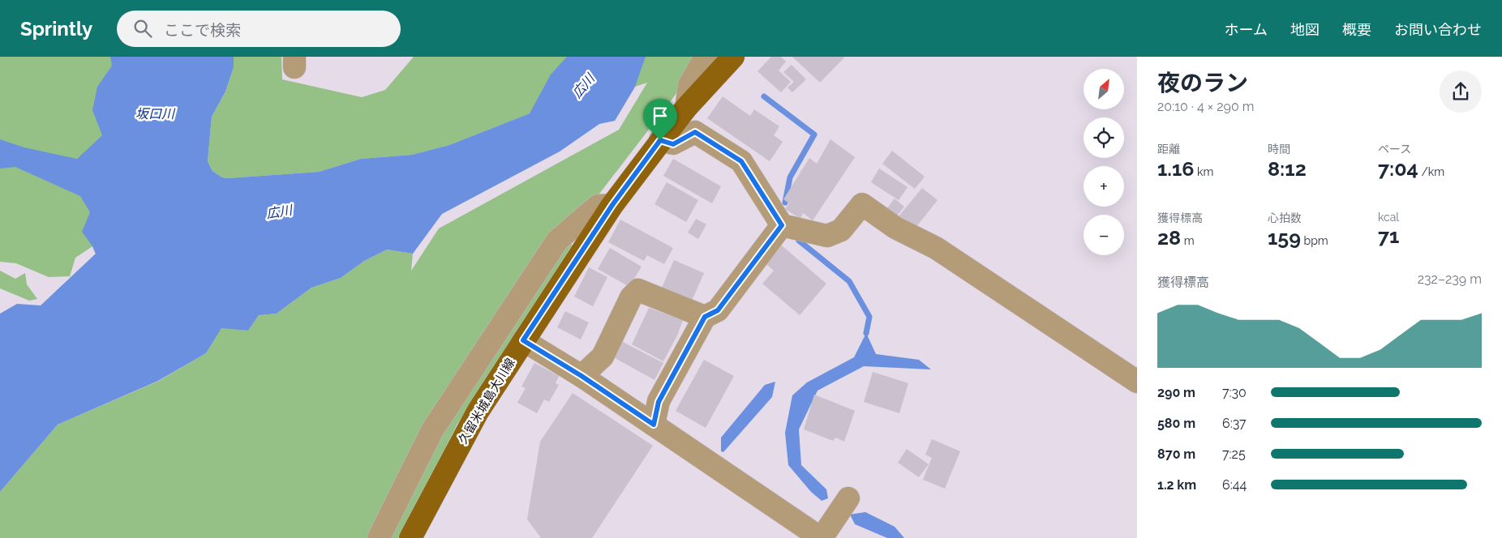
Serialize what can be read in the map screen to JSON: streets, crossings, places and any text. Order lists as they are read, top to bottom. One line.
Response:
{"streets":{"main road":["久留米城島大川線"]},"water":["広川","坂口川"],"north":"top right","page":{"header":"Sprintly","search":"ここで検索","nav":["ホーム","地図","概要","お問い合わせ"],"heading":["夜のラン","20:10 · 4 × 290 m"],"map_buttons":["+","−"],"stats":[["距離","1.16 km"],["時間","8:12"],["ペース","7:04 /km"],["獲得標高","28 m"],["心拍数","159 bpm"],["kcal","71"]],"chart":["獲得標高","232–239 m"],"list":[{"name":"290 m","note":"7:30"},{"name":"580 m","note":"6:37"},{"name":"870 m","note":"7:25"},{"name":"1.2 km","note":"6:44"}]}}
